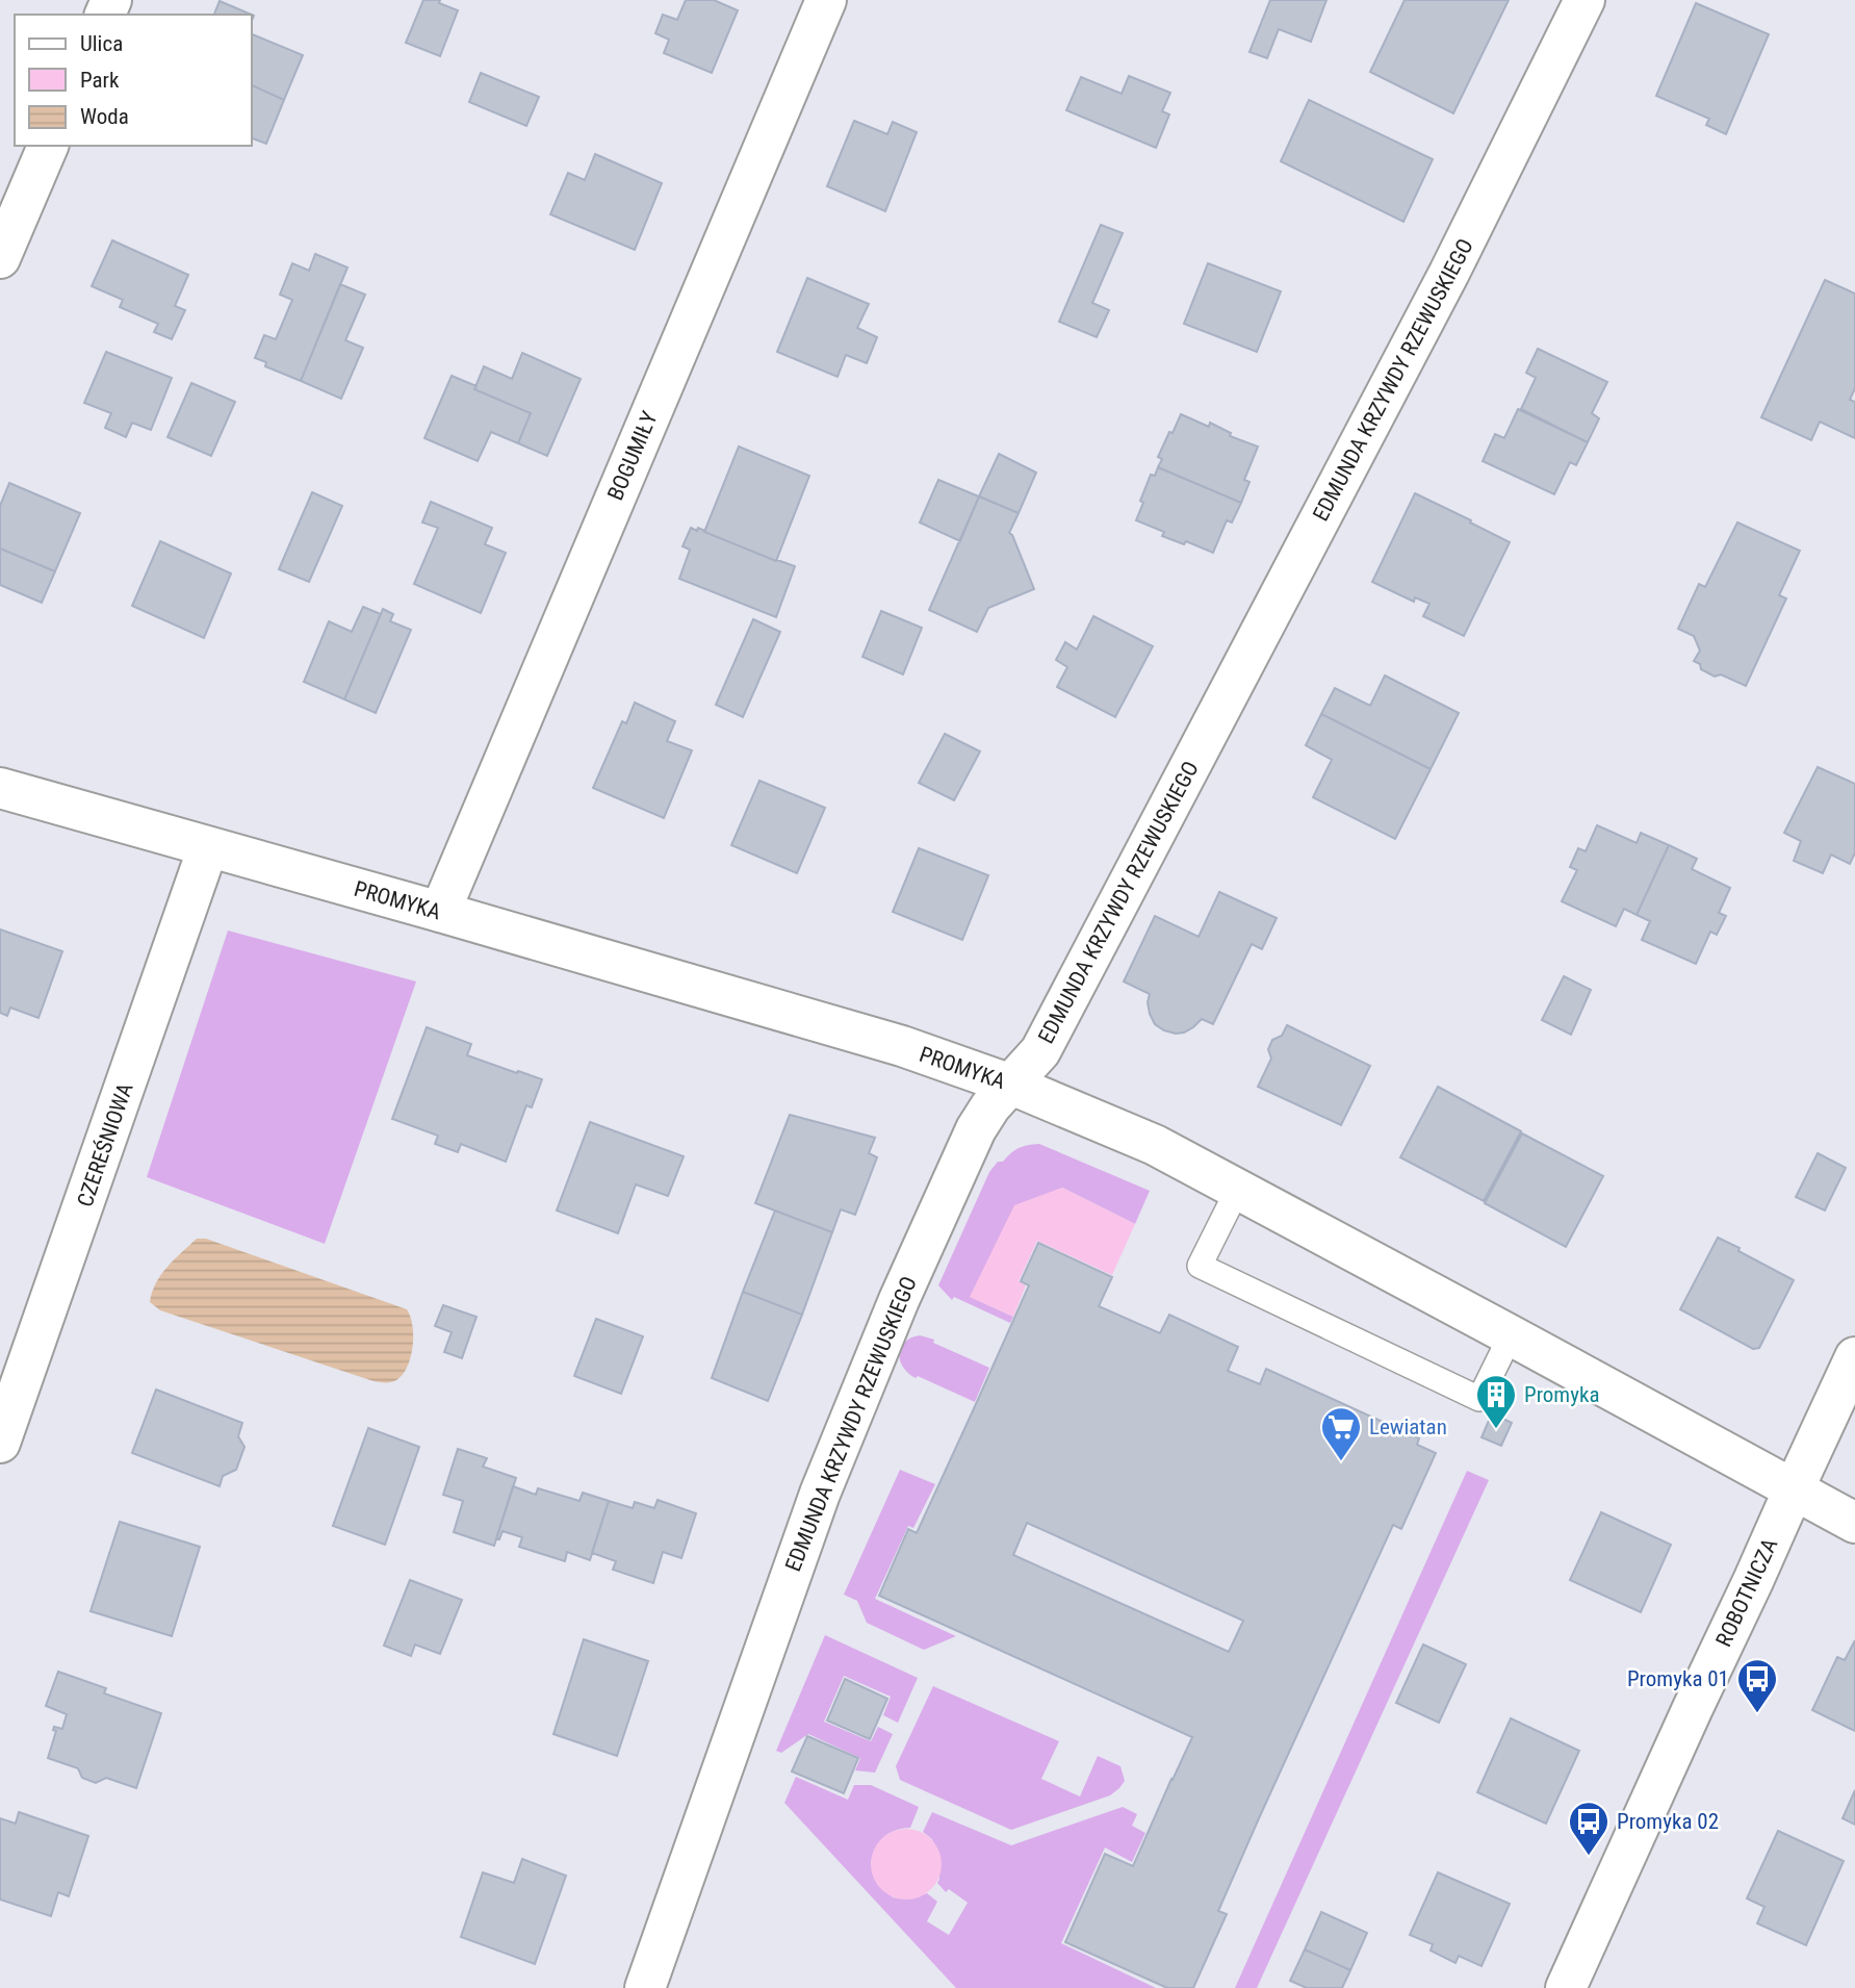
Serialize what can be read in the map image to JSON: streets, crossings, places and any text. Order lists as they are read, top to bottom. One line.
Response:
{"streets":{"street":["EDMUNDA KRZYWDY RZEWUSKIEGO","BOGUMIŁY","PROMYKA","CZEREŚNIOWA","ROBOTNICZA"]},"crossings":[["EDMUNDA KRZYWDY RZEWUSKIEGO","PROMYKA"],["BOGUMIŁY","PROMYKA"],["PROMYKA","CZEREŚNIOWA"],["PROMYKA","ROBOTNICZA"]],"places":{"building":["Promyka"],"supermarket":["Lewiatan"],"bus stop":["Promyka 01","Promyka 02"]},"legend":["Ulica","Park","Woda"]}
